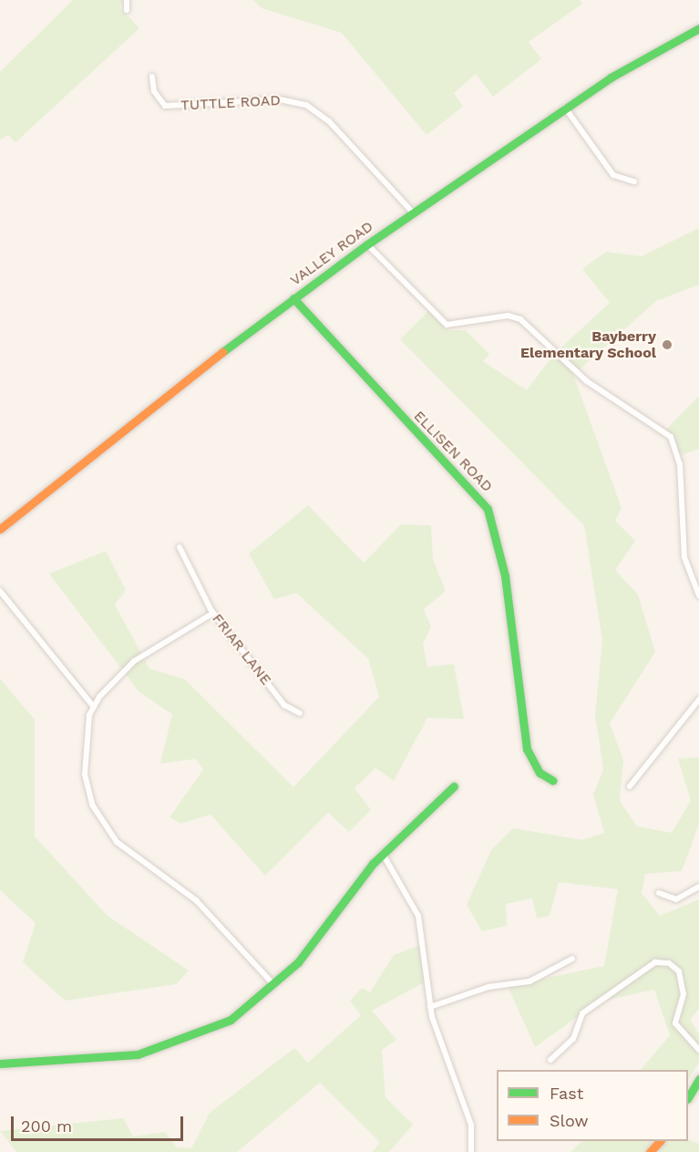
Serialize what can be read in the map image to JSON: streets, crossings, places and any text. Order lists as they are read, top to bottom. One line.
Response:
{"streets":{"street":["TUTTLE ROAD","VALLEY ROAD","ELLISEN ROAD","FRIAR LANE"]},"crossings":[["TUTTLE ROAD","VALLEY ROAD"],["VALLEY ROAD","ELLISEN ROAD"]],"places":["Bayberry Elementary School"],"legend":["Fast","Slow"],"scale_bar":"200 m"}
